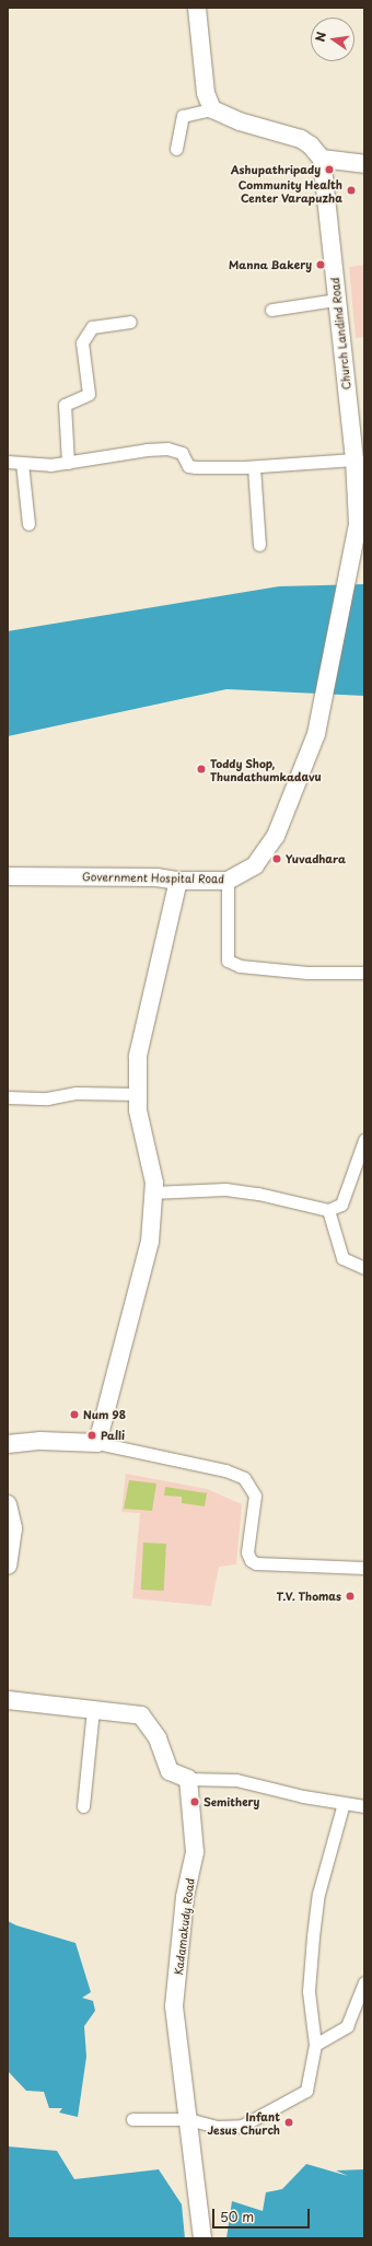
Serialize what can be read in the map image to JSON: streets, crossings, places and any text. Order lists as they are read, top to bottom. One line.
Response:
{"streets":{"street":["Church Landind Road","Government Hospital Road","Kadamakudy Road"]},"crossings":[["Church Landind Road","Government Hospital Road"]],"places":["Ashupathripady","Community Health Center Varapuzha","Manna Bakery","Toddy Shop, Thundathumkadavu","Yuvadhara","Num 98","Palli","T.V. Thomas","Semithery","Infant Jesus Church"],"scale_bar":"50 m","north":"left"}
